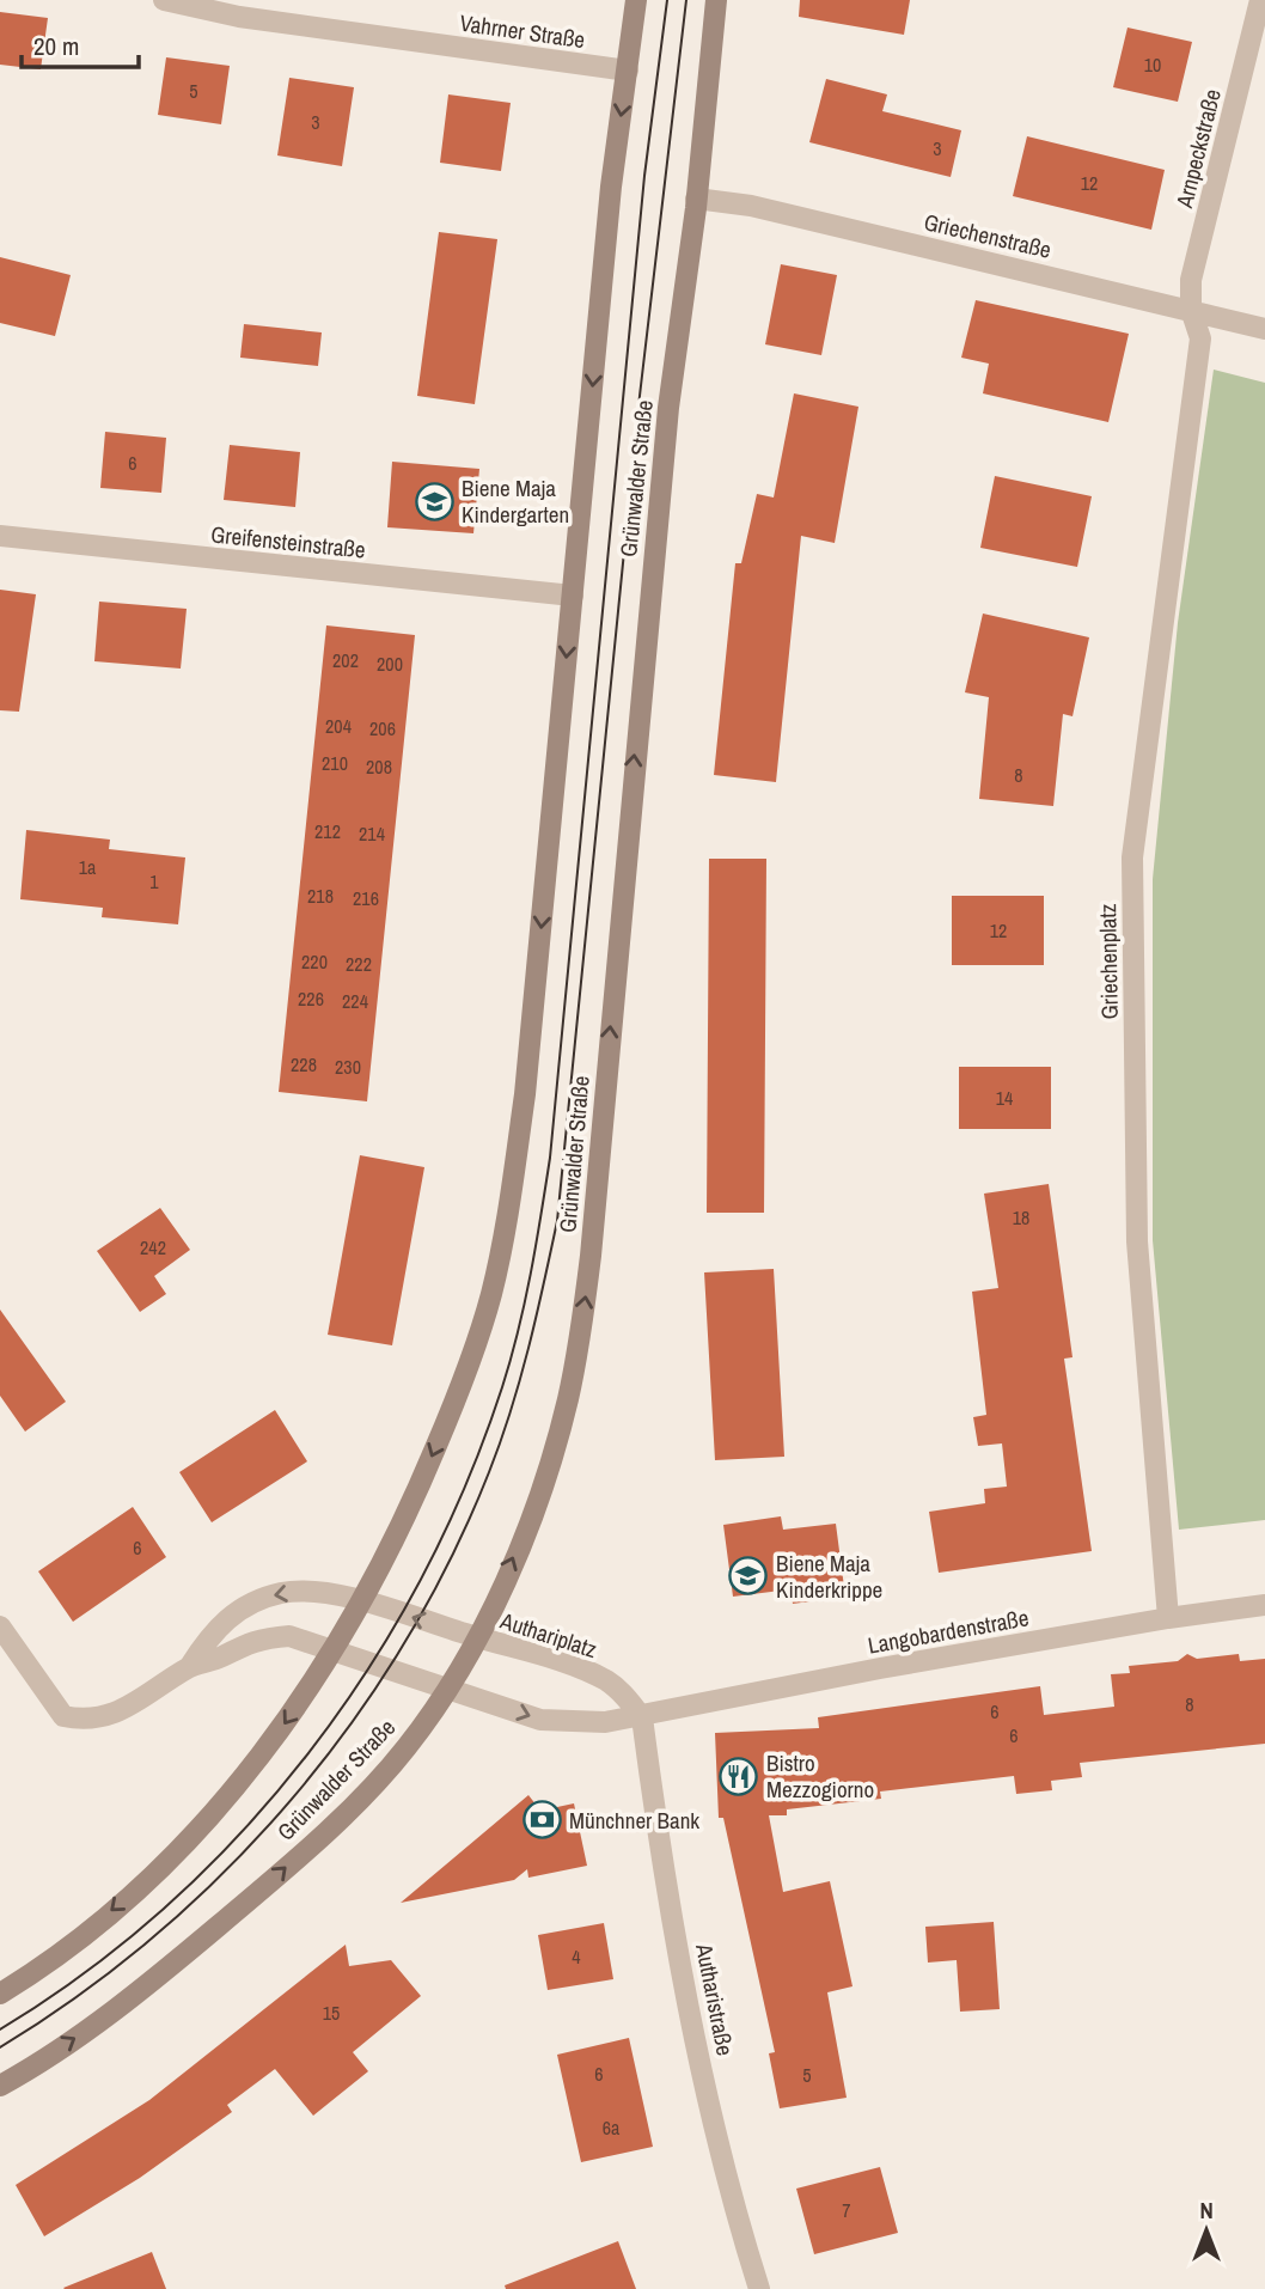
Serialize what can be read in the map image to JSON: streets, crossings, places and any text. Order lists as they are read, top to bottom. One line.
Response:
{"streets":{"main road":["Grünwalder Straße"],"street":["Vahrner Straße","Arnpeckstraße","Griechenstraße","Greifensteinstraße","Griechenplatz","Langobardenstraße","Authariplatz","Autharistraße"]},"crossings":[["Arnpeckstraße","Griechenstraße"],["Arnpeckstraße","Griechenplatz"],["Griechenstraße","Grünwalder Straße"],["Griechenstraße","Griechenplatz"],["Grünwalder Straße","Authariplatz"],["Griechenplatz","Langobardenstraße"],["Langobardenstraße","Authariplatz"],["Langobardenstraße","Autharistraße"],["Authariplatz","Autharistraße"]],"places":{"school or university":["Biene Maja Kindergarten","Biene Maja Kinderkrippe"],"restaurant":["Bistro Mezzogiorno"],"bank":["Münchner Bank"]},"house_numbers":["10","5","3","3","12","6","202","200","204","206","210","208","8","212","214","1a","1","218","216","12","220","222","226","224","228","230","14","18","242","6","8","6","6","4","15","6","5","6a","7"],"scale_bar":"20 m","north":"top"}
